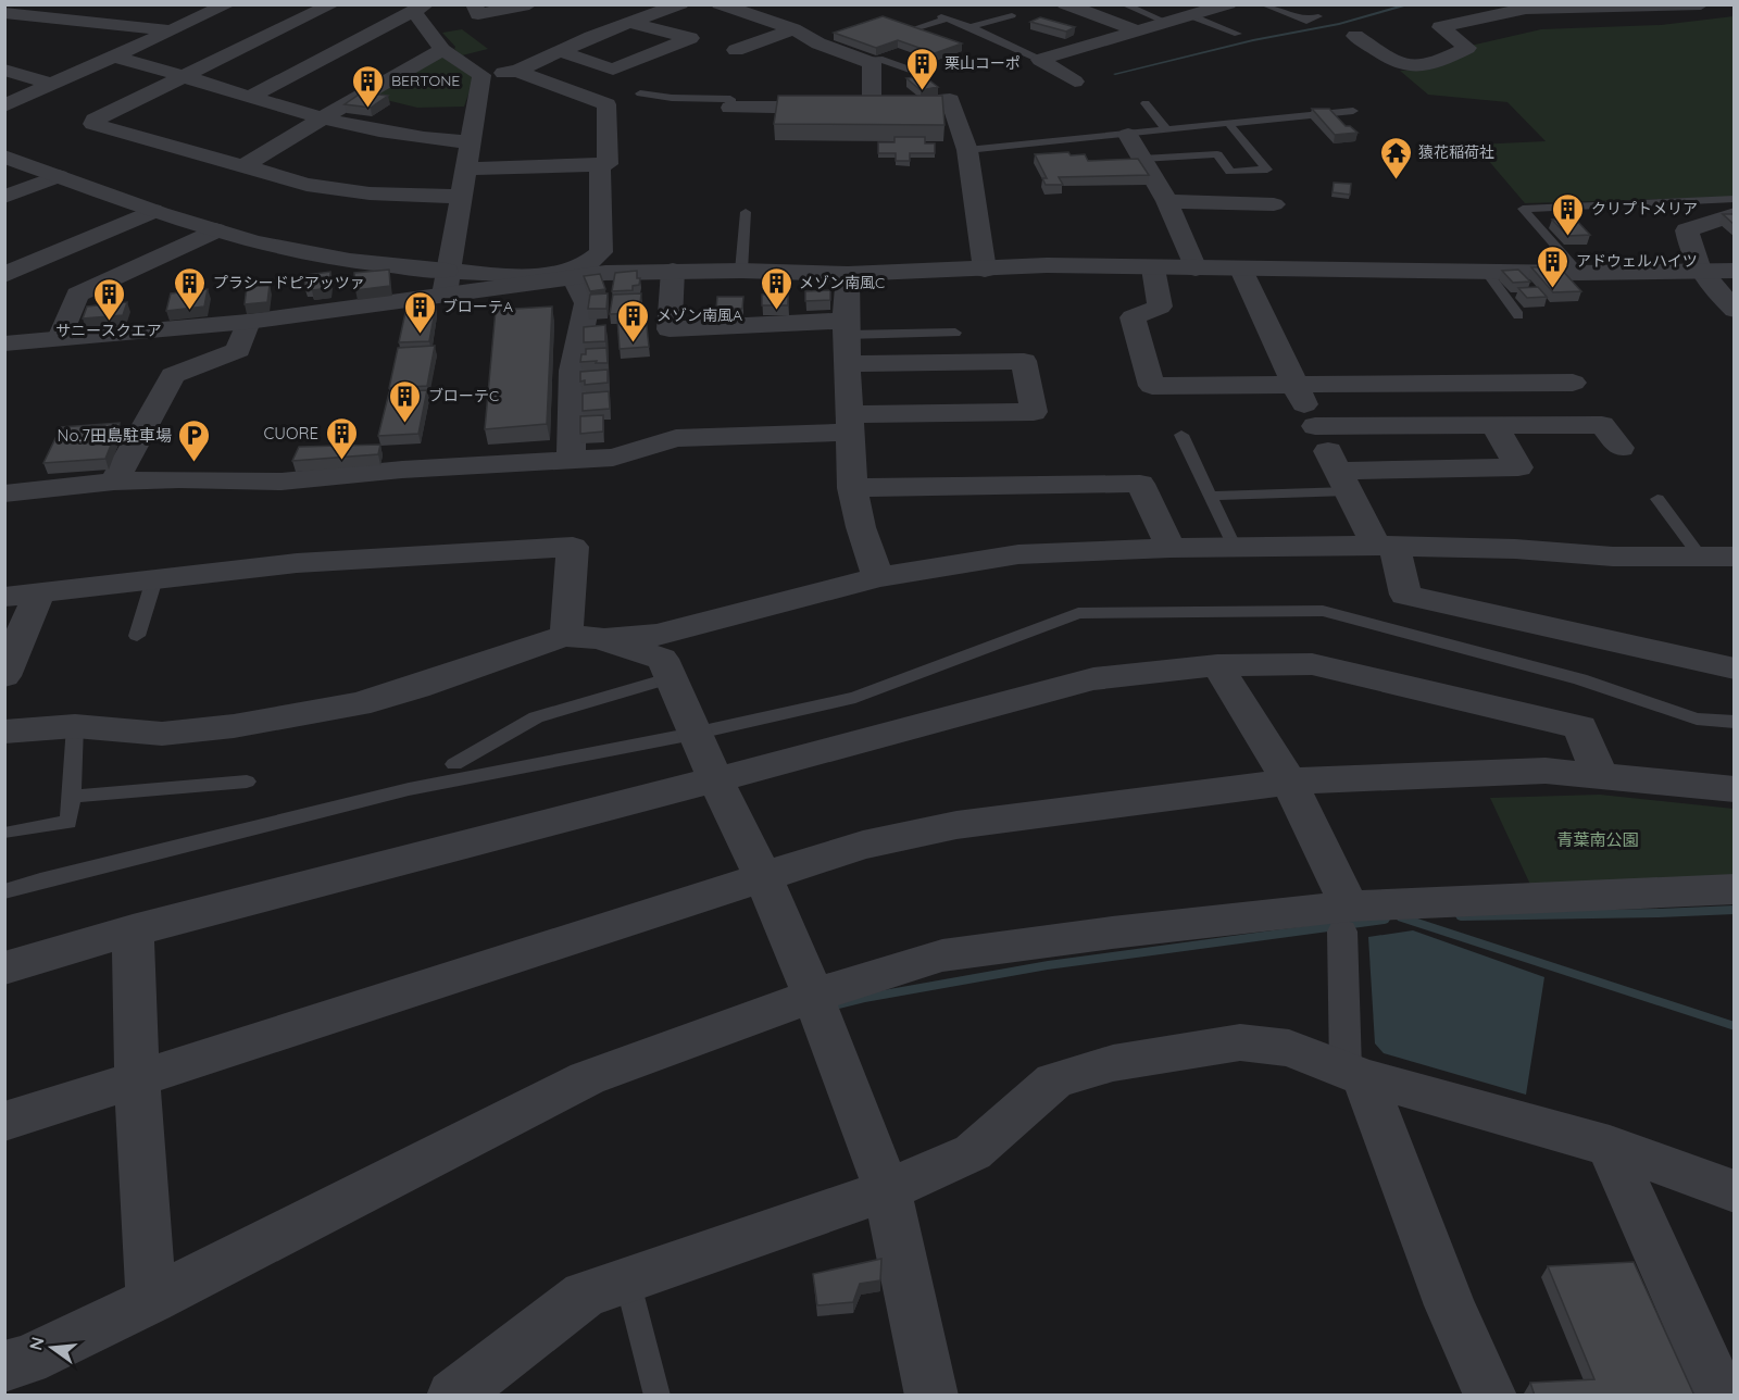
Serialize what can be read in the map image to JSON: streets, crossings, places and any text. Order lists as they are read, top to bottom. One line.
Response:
{"parks":["青葉南公園"],"places":{"building":["栗山コーポ","BERTONE","クリプトメリア","アドウェルハイツ","プラシードピアッツァ","メゾン南風C","サニースクエア","ブローテA","メゾン南風A","ブローテC","CUORE"],"temple":["猿花稲荷社"],"parking":["No.7田島駐車場"]},"north":"left"}
